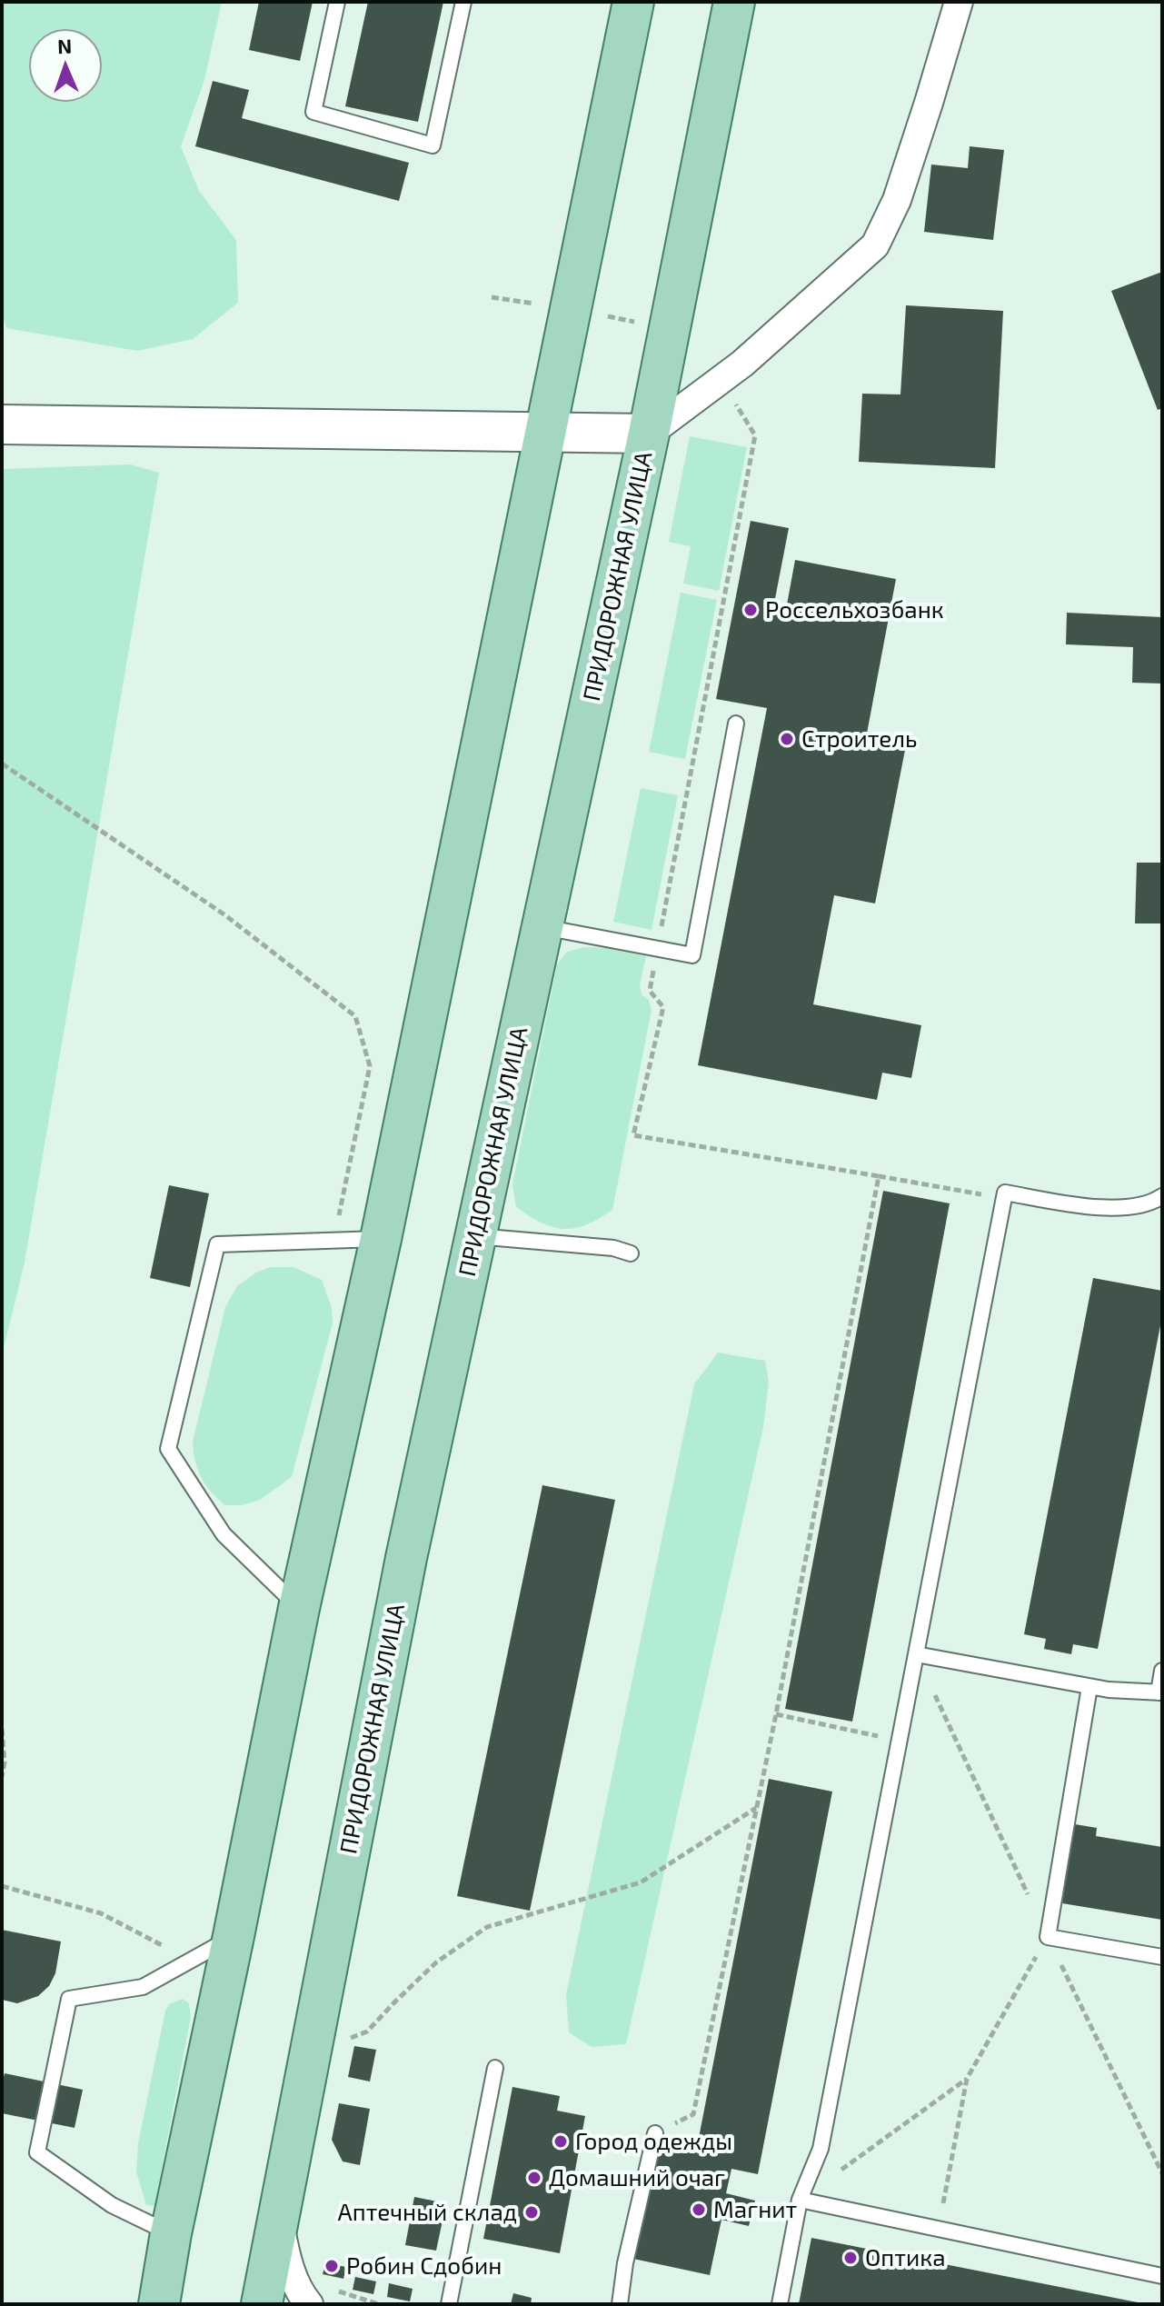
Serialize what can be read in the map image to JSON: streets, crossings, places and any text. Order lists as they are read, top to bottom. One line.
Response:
{"streets":{"main road":["ПРИДОРОЖНАЯ УЛИЦА"]},"places":["Россельхозбанк","Строитель","Город одежды","Домашний очаг","Магнит","Аптечный склад","Оптика","Робин Сдобин"],"north":"top"}
